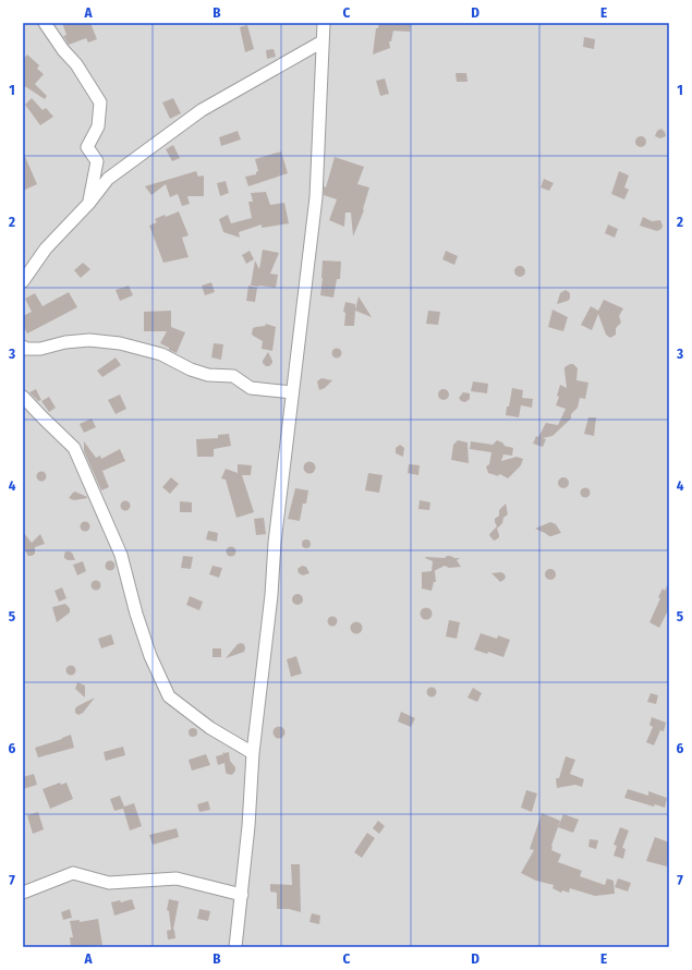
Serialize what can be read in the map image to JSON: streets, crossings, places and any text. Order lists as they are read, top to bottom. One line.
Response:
{"grid":{"columns":["A","B","C","D","E"],"rows":["1","2","3","4","5","6","7"]}}
